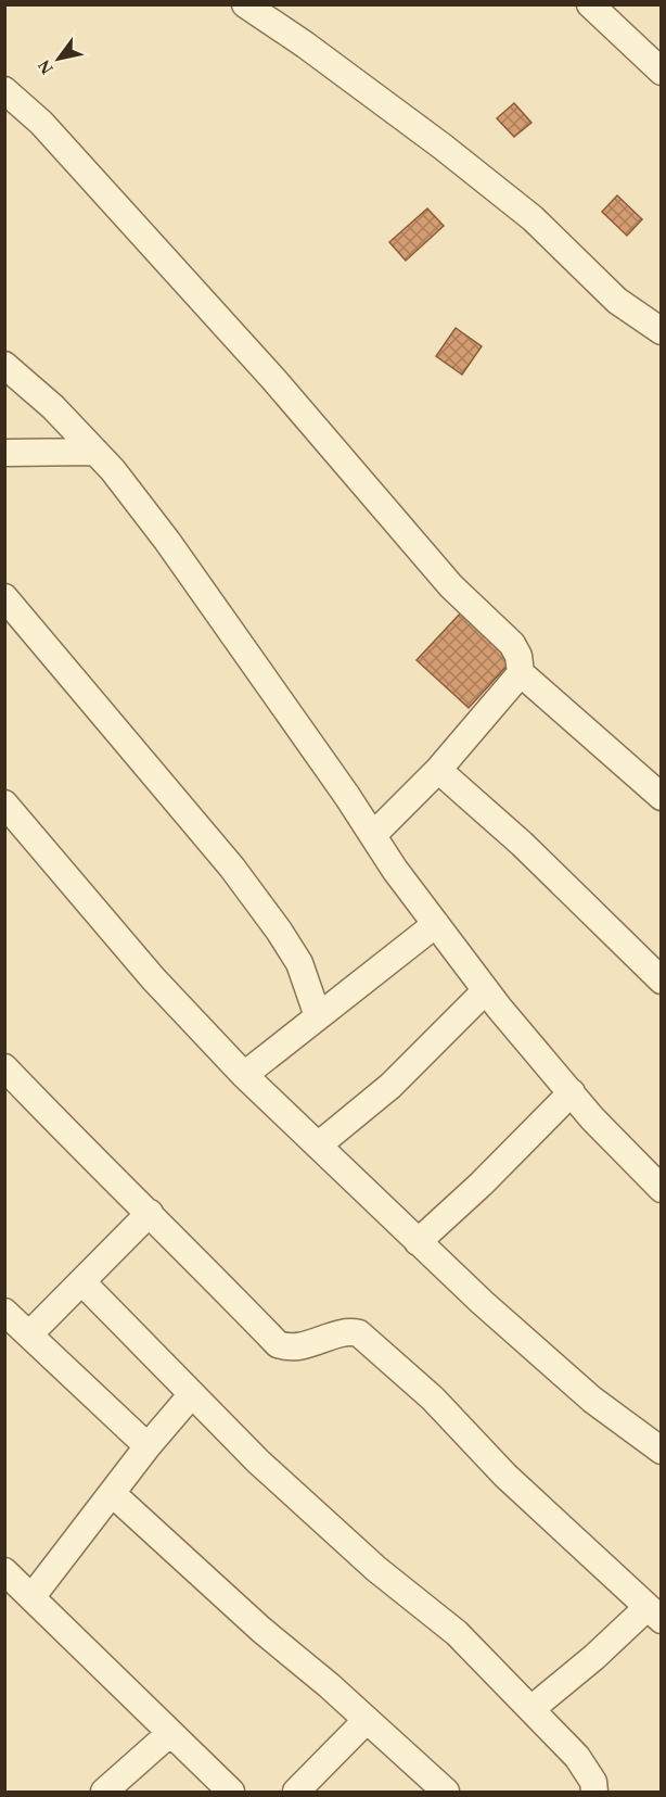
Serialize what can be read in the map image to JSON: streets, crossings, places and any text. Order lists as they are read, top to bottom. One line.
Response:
{"north":"bottom left"}
